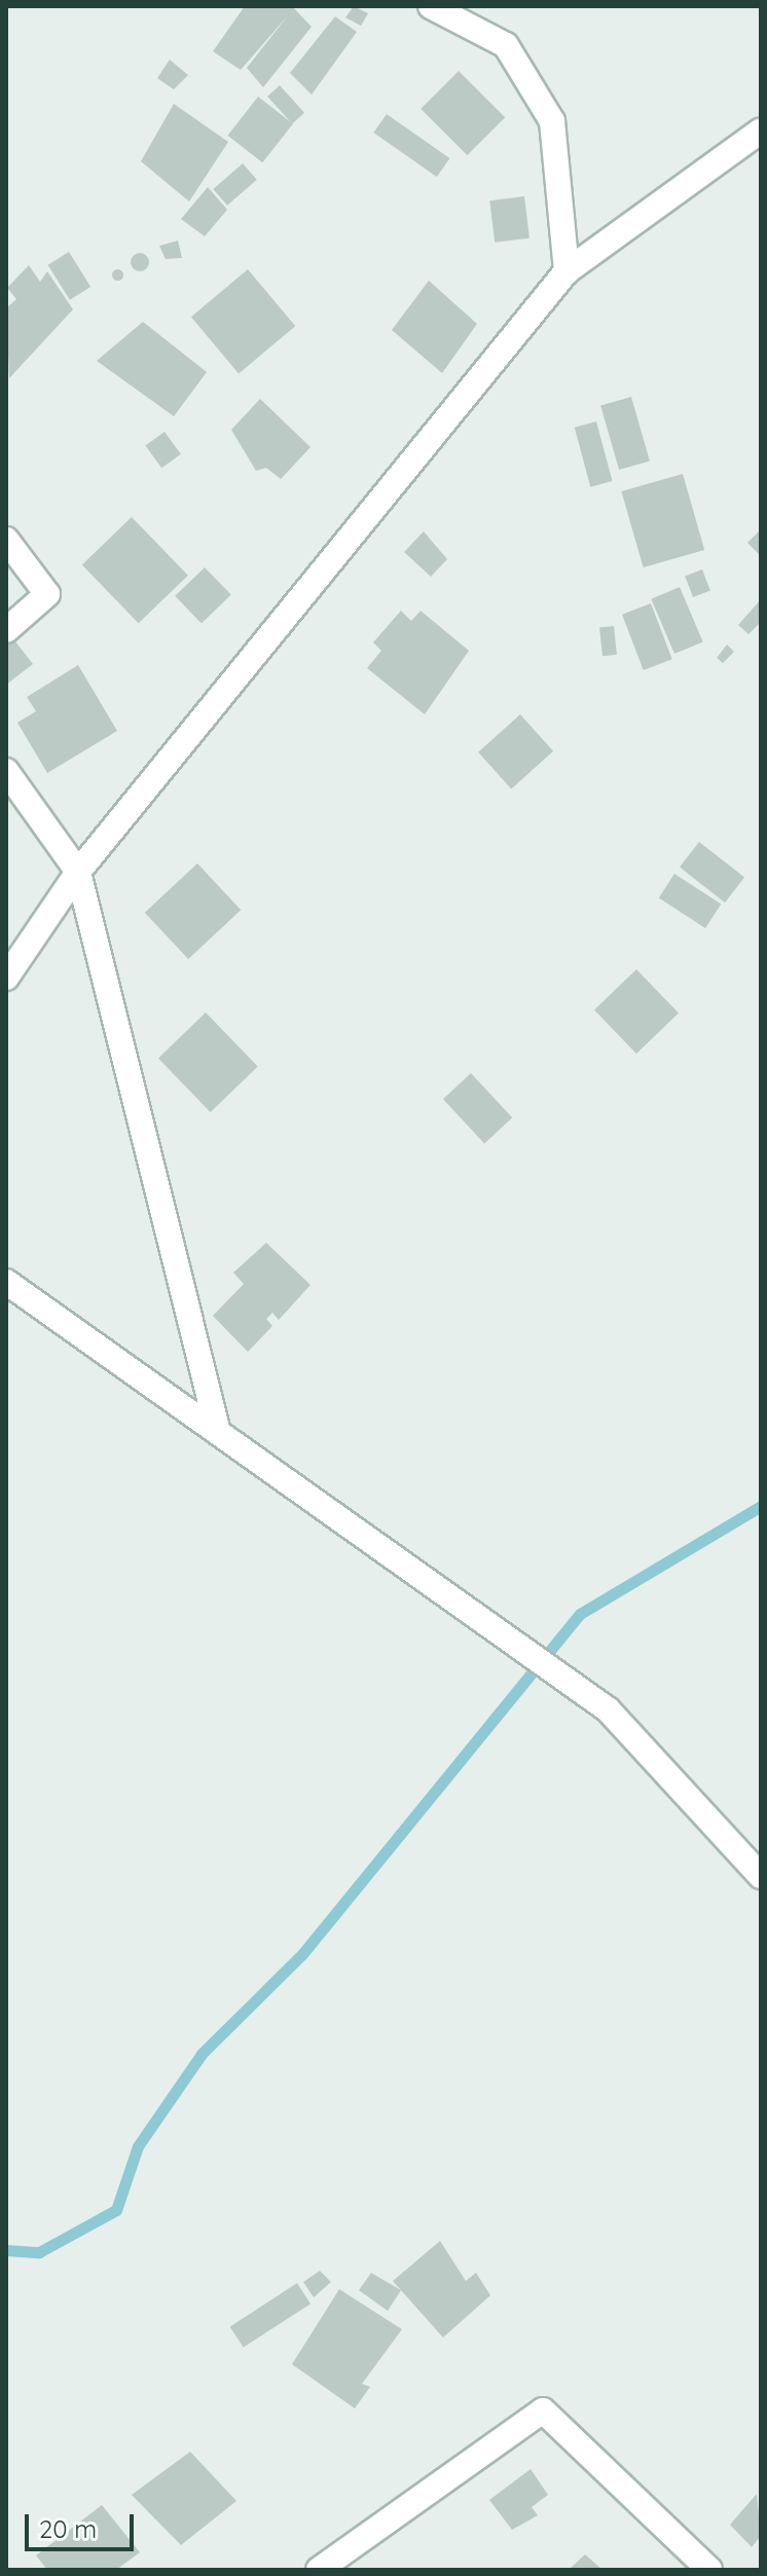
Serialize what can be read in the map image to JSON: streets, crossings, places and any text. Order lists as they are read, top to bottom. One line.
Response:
{"scale_bar":"20 m"}
